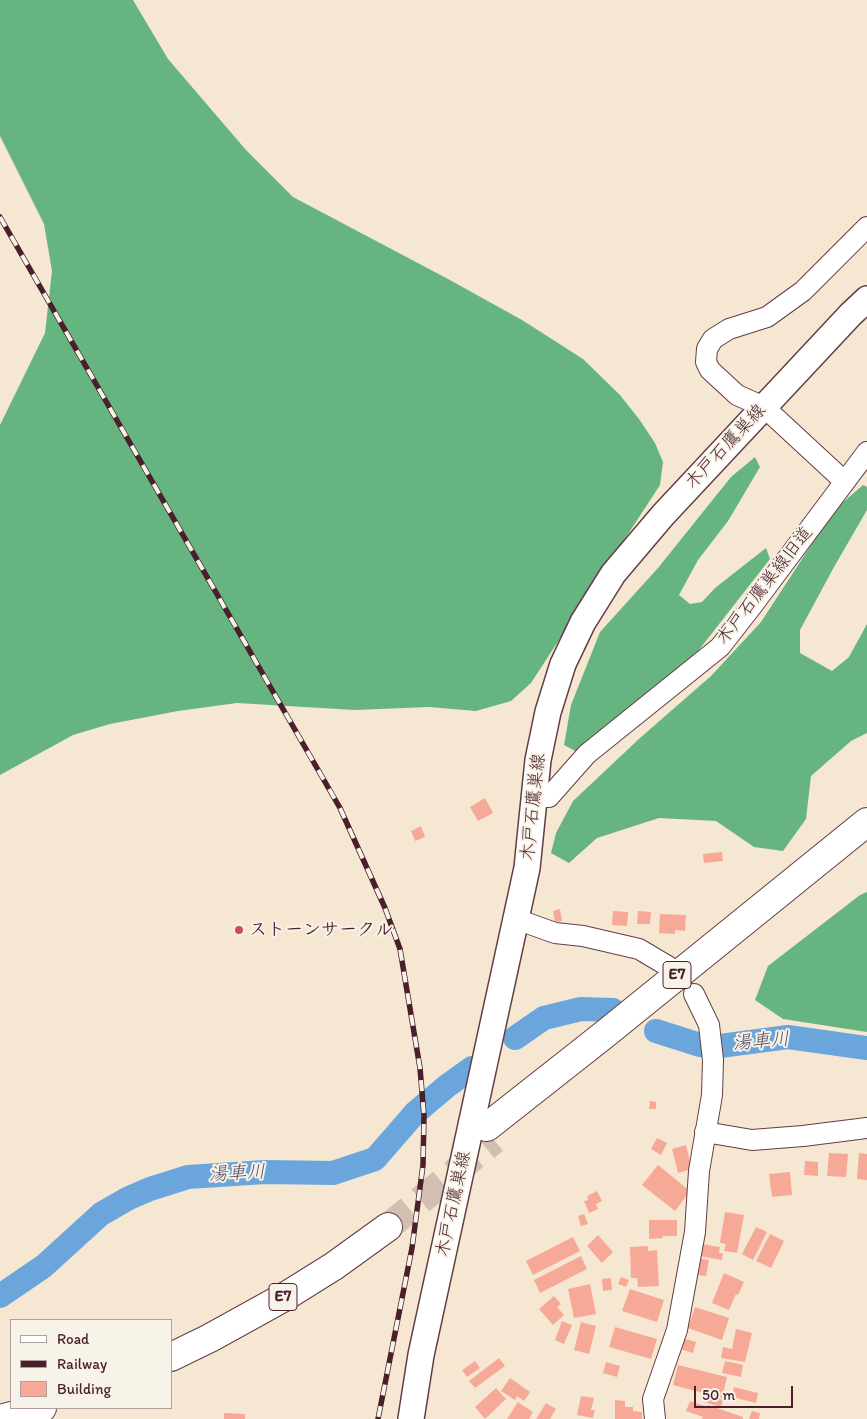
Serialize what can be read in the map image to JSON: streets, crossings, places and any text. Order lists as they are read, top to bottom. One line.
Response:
{"streets":{"highway":["E7"],"main road":["木戸石鷹巣線"],"street":["木戸石鷹巣線旧道"]},"crossings":[["木戸石鷹巣線","木戸石鷹巣線旧道"]],"water":["湯車川"],"places":["ストーンサークル"],"legend":["Road","Railway","Building"],"scale_bar":"50 m"}
